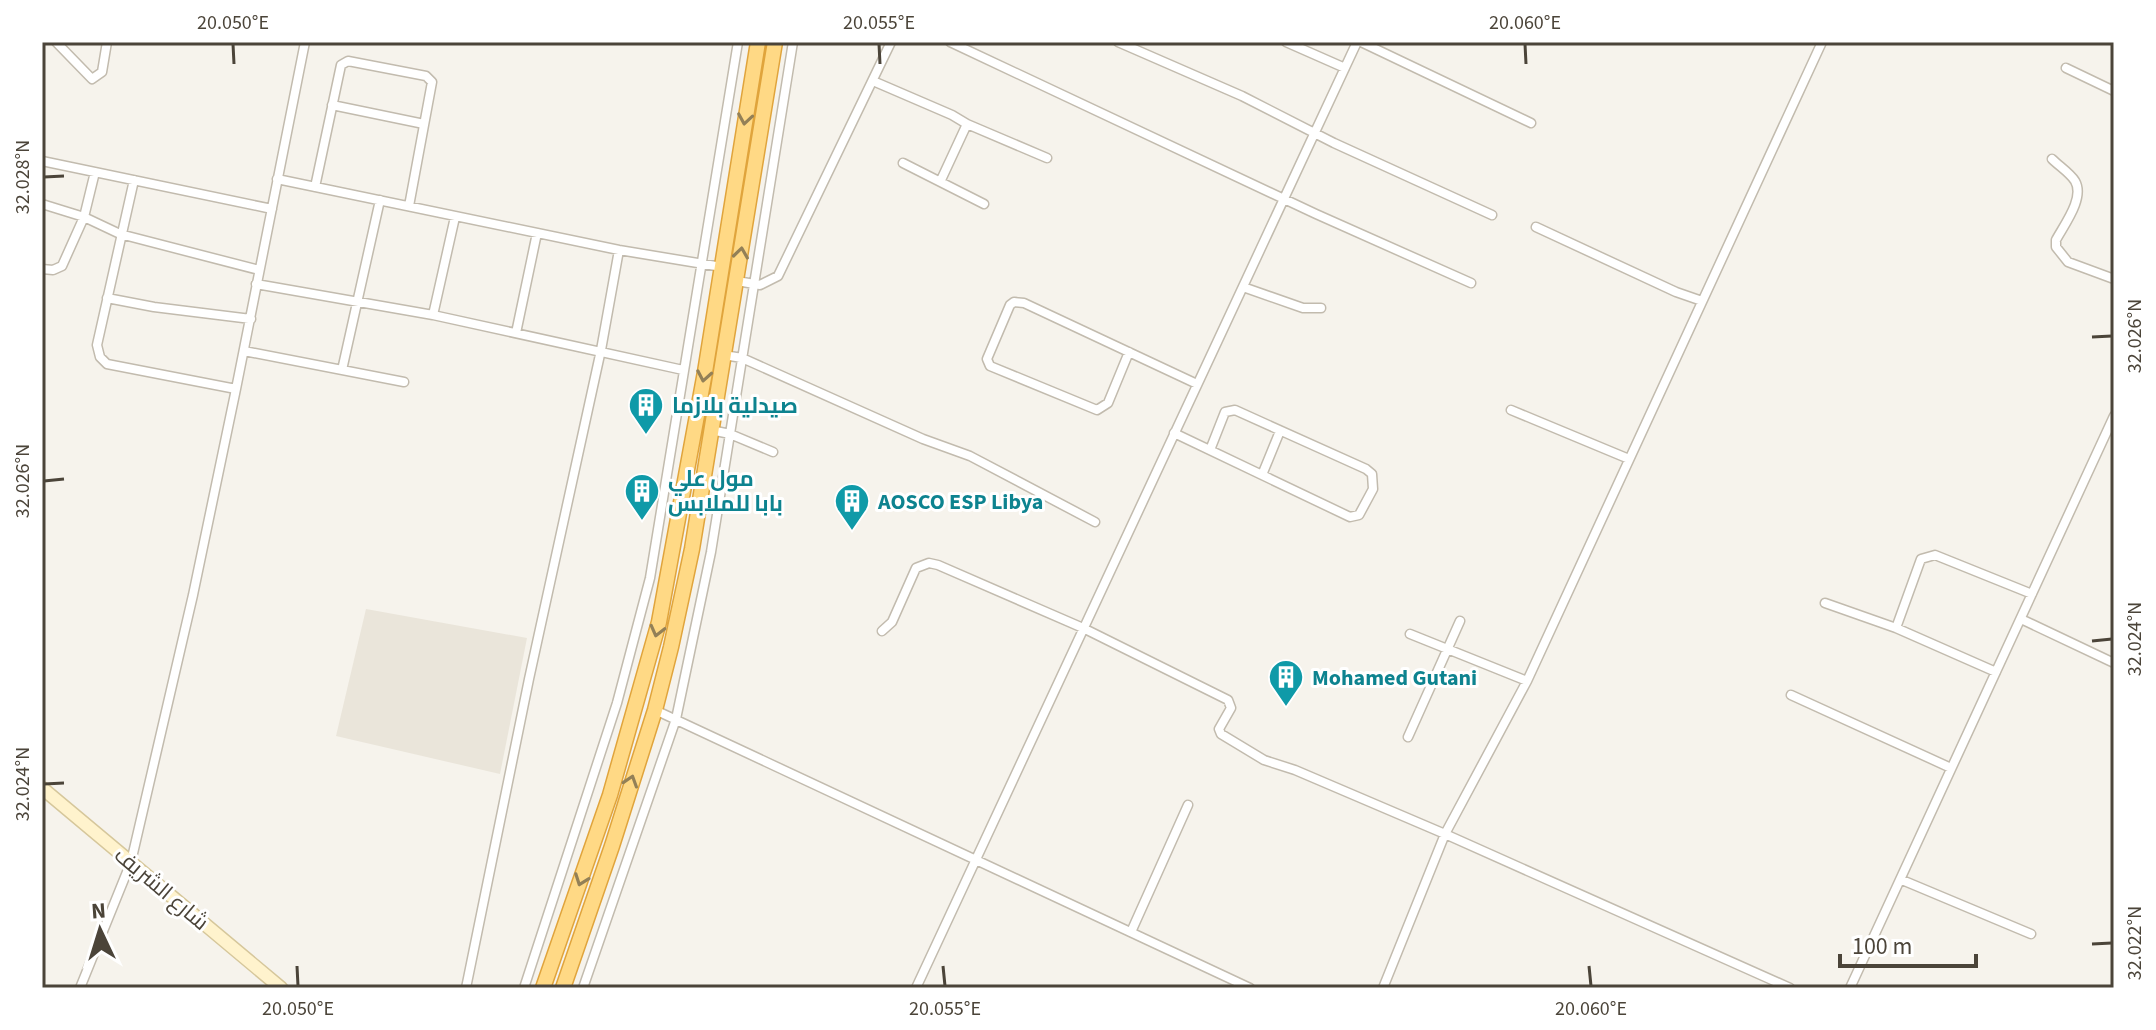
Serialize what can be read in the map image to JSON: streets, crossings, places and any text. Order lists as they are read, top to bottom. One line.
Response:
{"streets":{"main road":["شارع الشريف"]},"places":{"building":["صيدلية بلازما","مول علي بابا للملابس","AOSCO ESP Libya","Mohamed Gutani"]},"scale_bar":"100 m","north":"top","coordinates":["20.050°E","20.055°E","20.060°E","32.028°N","32.026°N","32.024°N","32.022°N"]}
